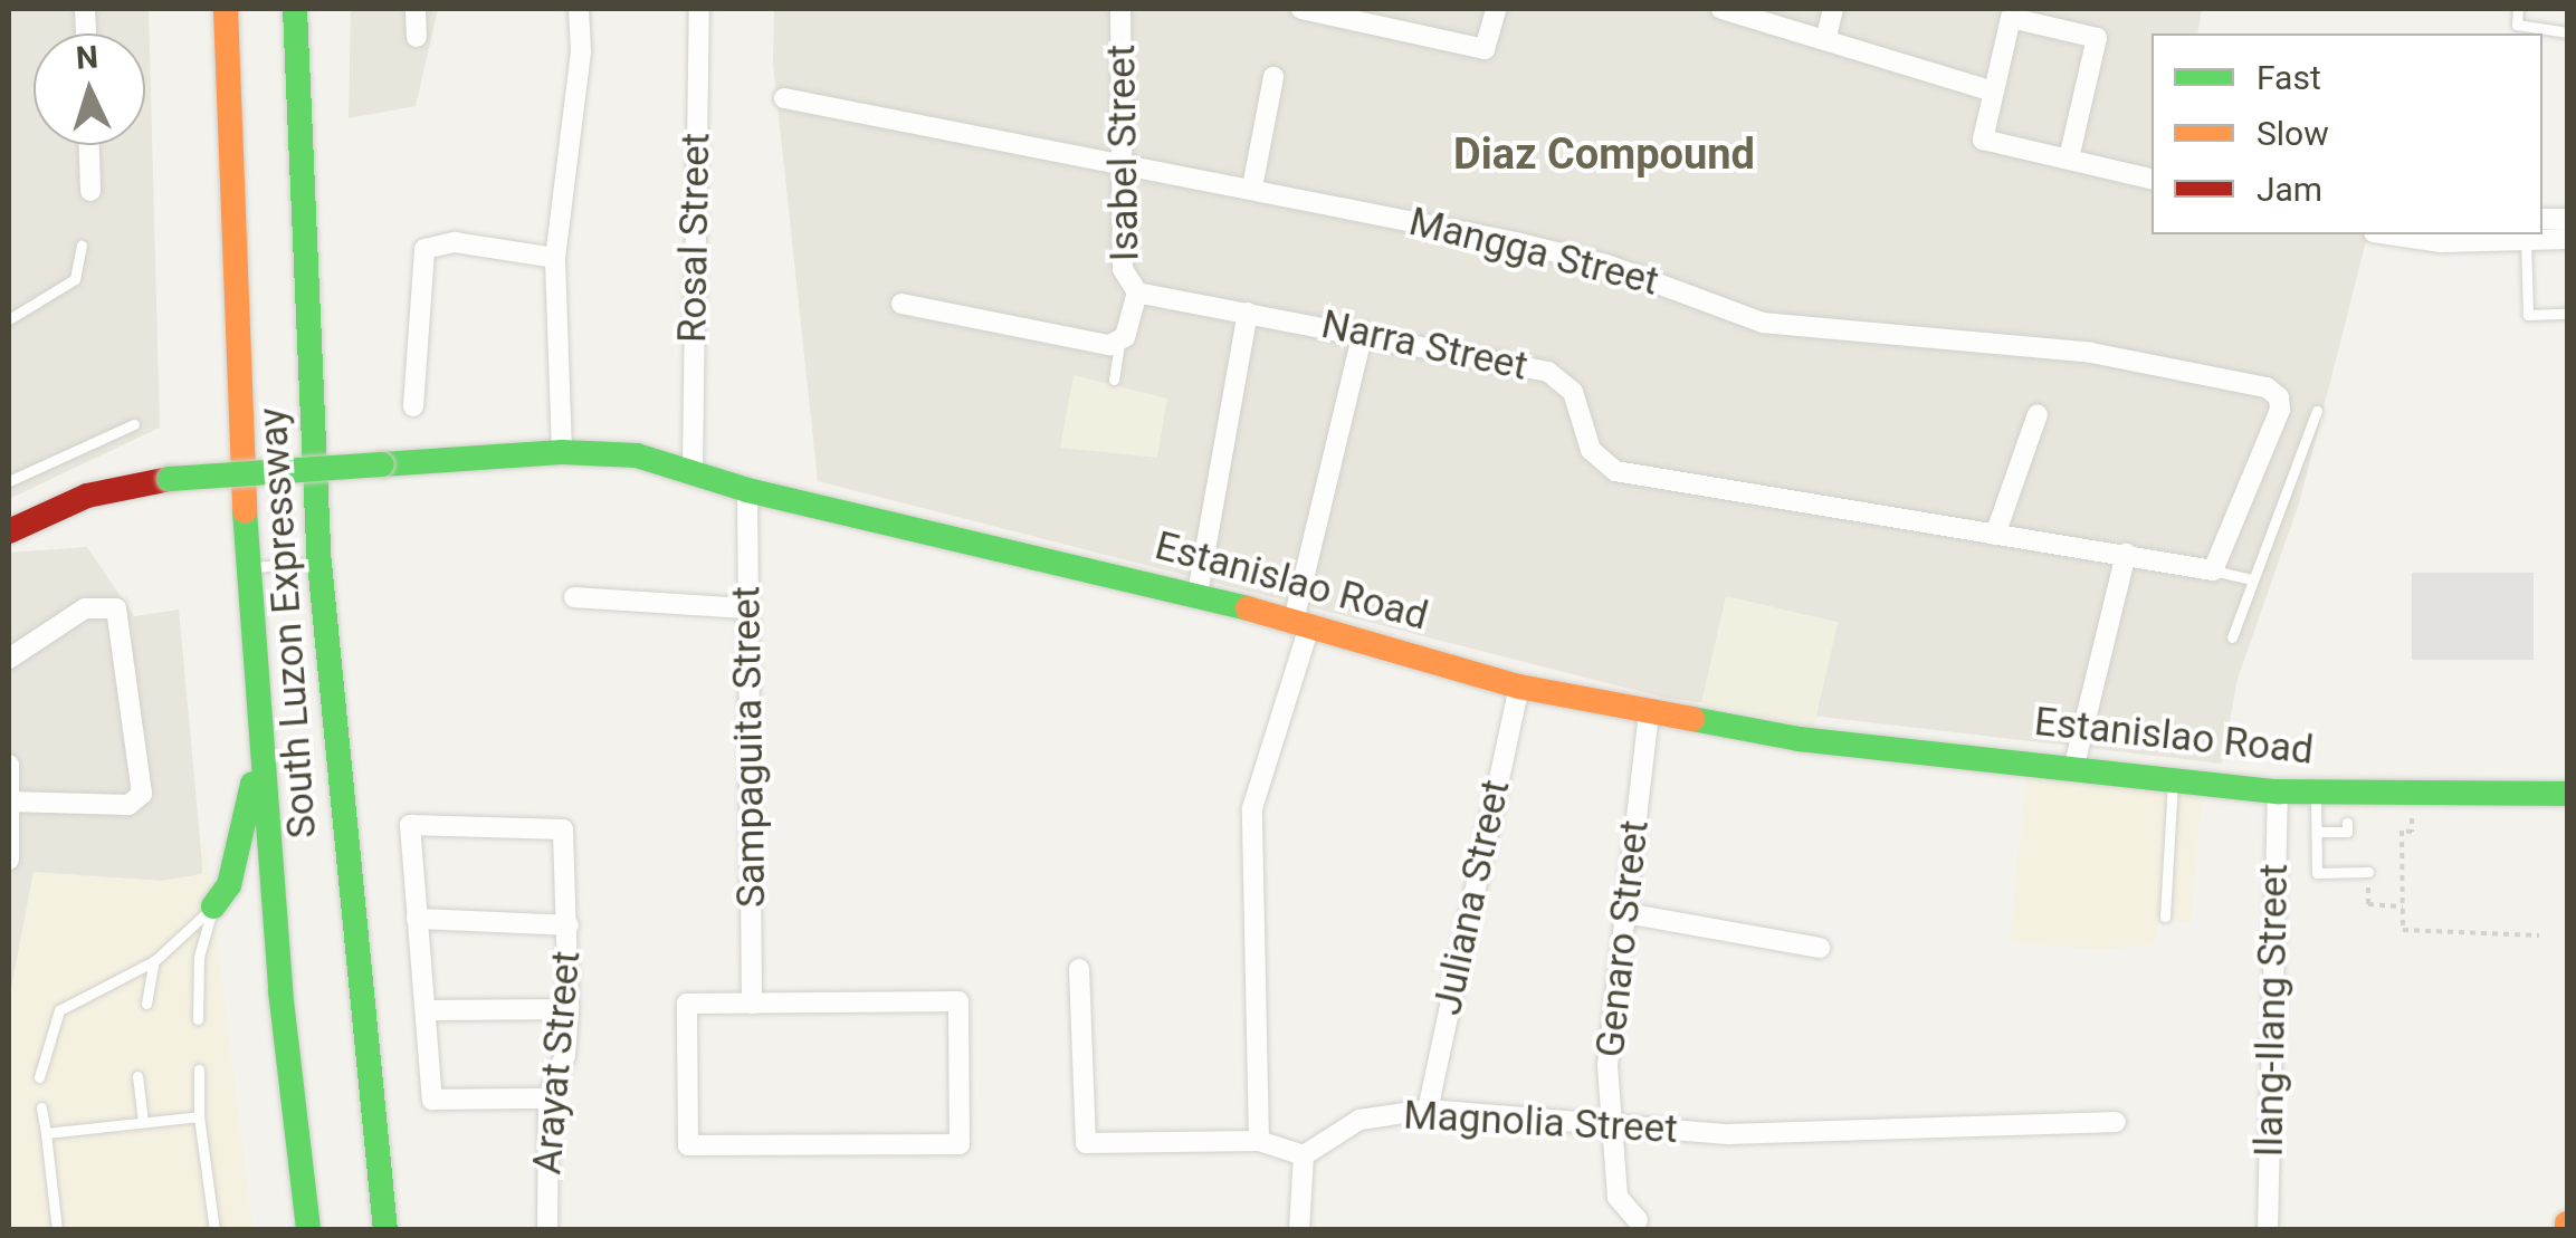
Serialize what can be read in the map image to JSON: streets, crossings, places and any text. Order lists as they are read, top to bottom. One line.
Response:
{"streets":{"main road":["Estanislao Road","South Luzon Expressway"],"street":["Isabel Street","Rosal Street","Mangga Street","Narra Street","Sampaguita Street","Juliana Street","Genaro Street","Ilang-Ilang Street","Arayat Street","Magnolia Street"]},"crossings":[["Isabel Street","Mangga Street"],["Isabel Street","Narra Street"],["Rosal Street","Estanislao Road"],["Mangga Street","Narra Street"],["Estanislao Road","Sampaguita Street"],["Estanislao Road","Juliana Street"],["Estanislao Road","Genaro Street"],["Estanislao Road","Ilang-Ilang Street"],["Juliana Street","Magnolia Street"],["Genaro Street","Magnolia Street"]],"districts":["Diaz Compound"],"legend":["Fast","Slow","Jam"],"north":"top"}
